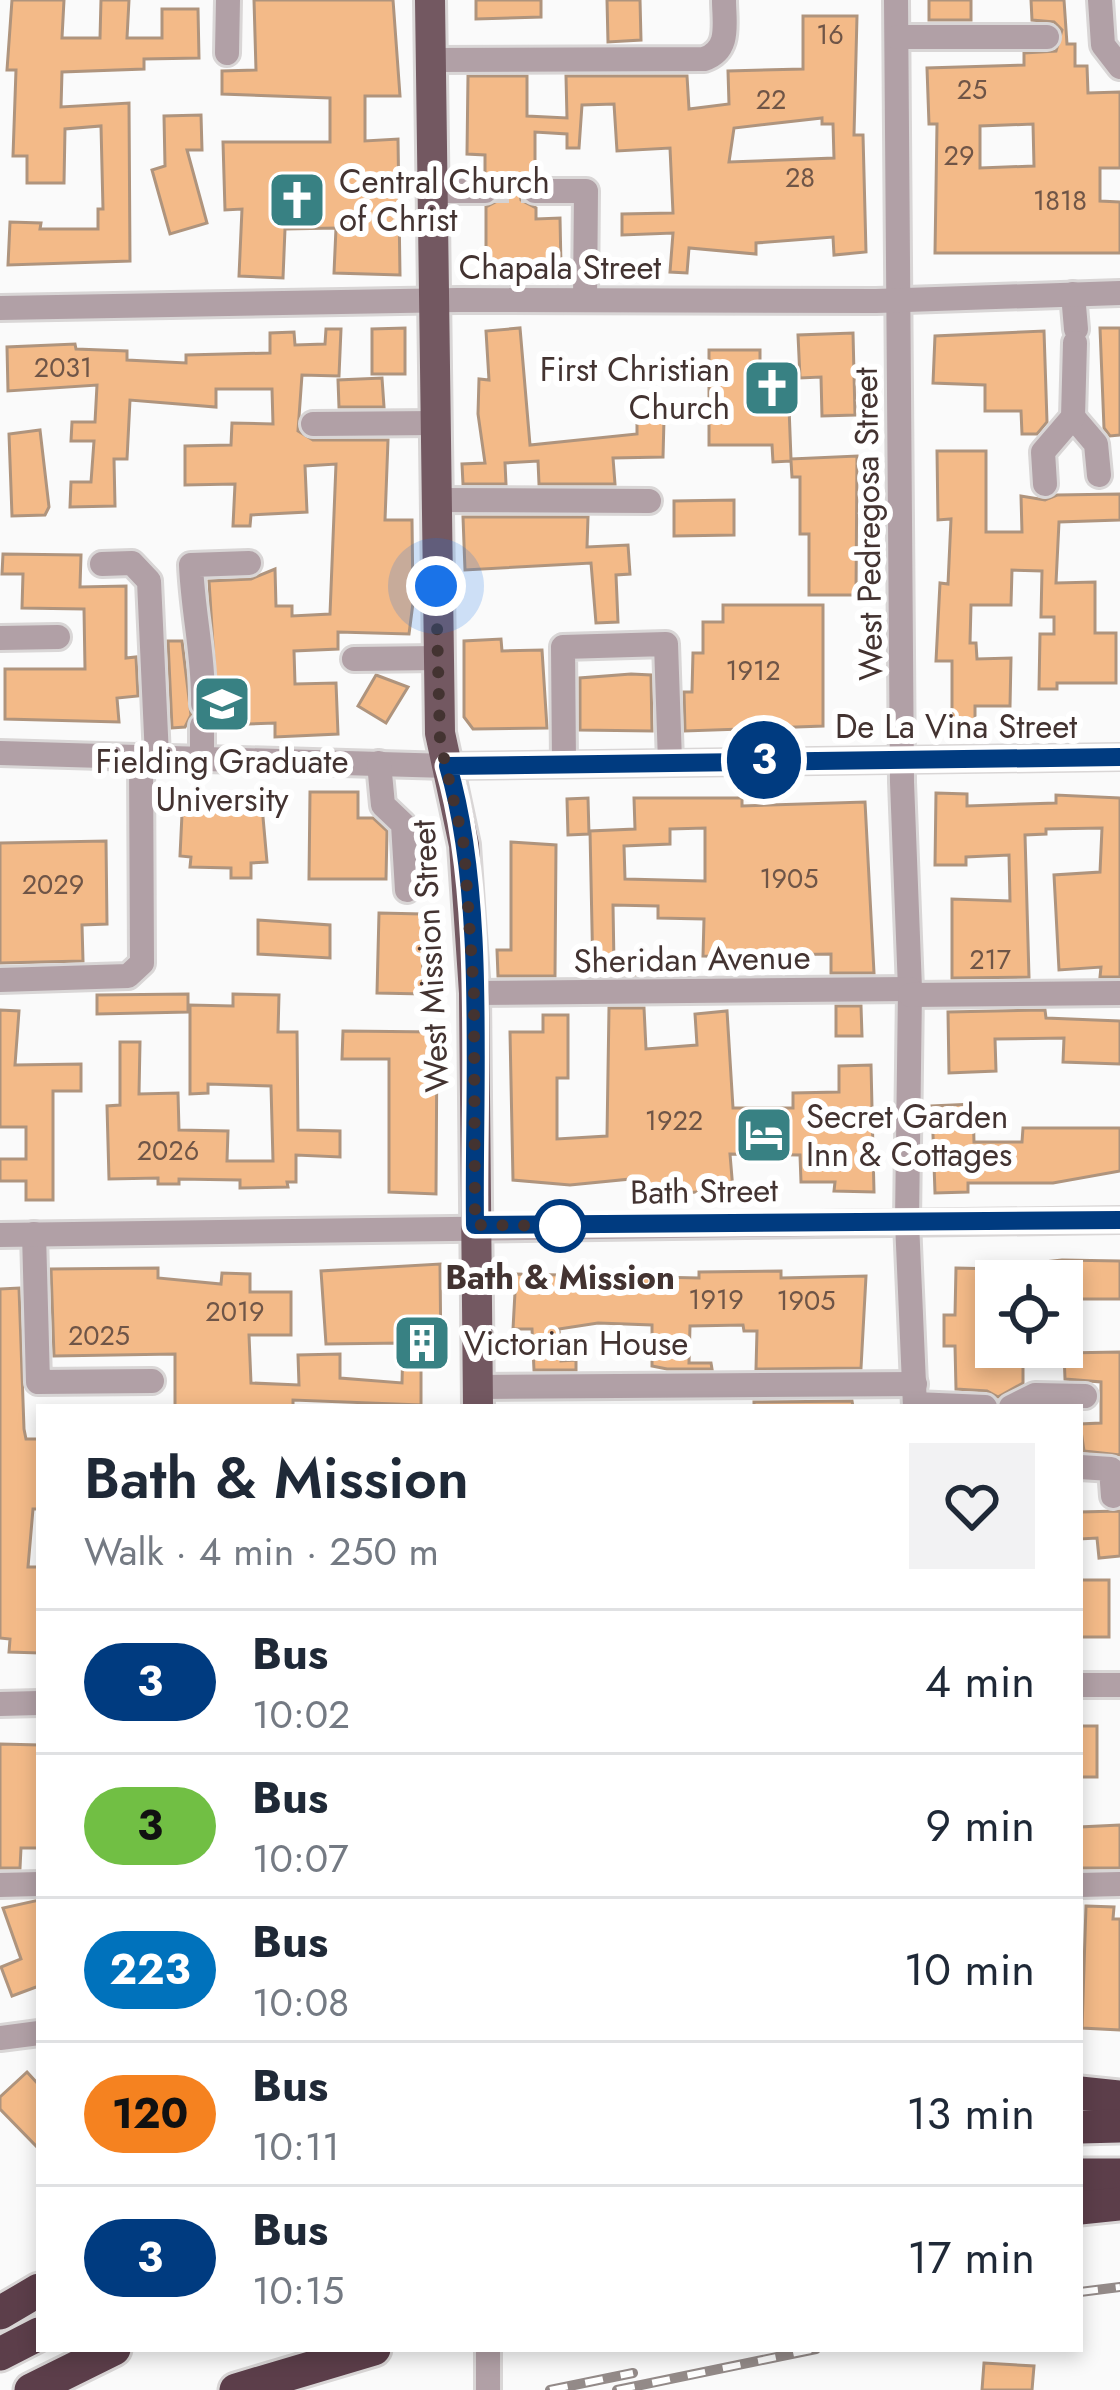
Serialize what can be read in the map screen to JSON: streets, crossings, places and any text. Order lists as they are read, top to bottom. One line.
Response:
{"streets":{"main road":["West Mission Street"],"street":["Chapala Street","West Pedregosa Street","De La Vina Street","Sheridan Avenue","Bath Street"]},"crossings":[["Chapala Street","West Pedregosa Street"],["Chapala Street","West Mission Street"],["West Pedregosa Street","De La Vina Street"],["West Pedregosa Street","Sheridan Avenue"],["West Pedregosa Street","Bath Street"],["De La Vina Street","West Mission Street"],["West Mission Street","Sheridan Avenue"],["West Mission Street","Bath Street"]],"places":{"church":["Central Church of Christ","First Christian Church"],"school or university":["Fielding Graduate University"],"hotel":["Secret Garden Inn & Cottages"],"other":["Bath & Mission"],"building":["Victorian House"]},"lines":["bus line 3"],"house_numbers":["16","25","22","29","28","1818","2031","1912","1905","2029","217","1922","2026","1919","1905","2019","2025"],"page":{"on_map":"3","heading":["Bath & Mission","Walk · 4 min · 250 m"],"list":[{"mark":"3","name":"Bus","note":"10:02","value":"4 min"},{"mark":"3","name":"Bus","note":"10:07","value":"9 min"},{"mark":"223","name":"Bus","note":"10:08","value":"10 min"},{"mark":"120","name":"Bus","note":"10:11","value":"13 min"},{"mark":"3","name":"Bus","note":"10:15","value":"17 min"}]}}
